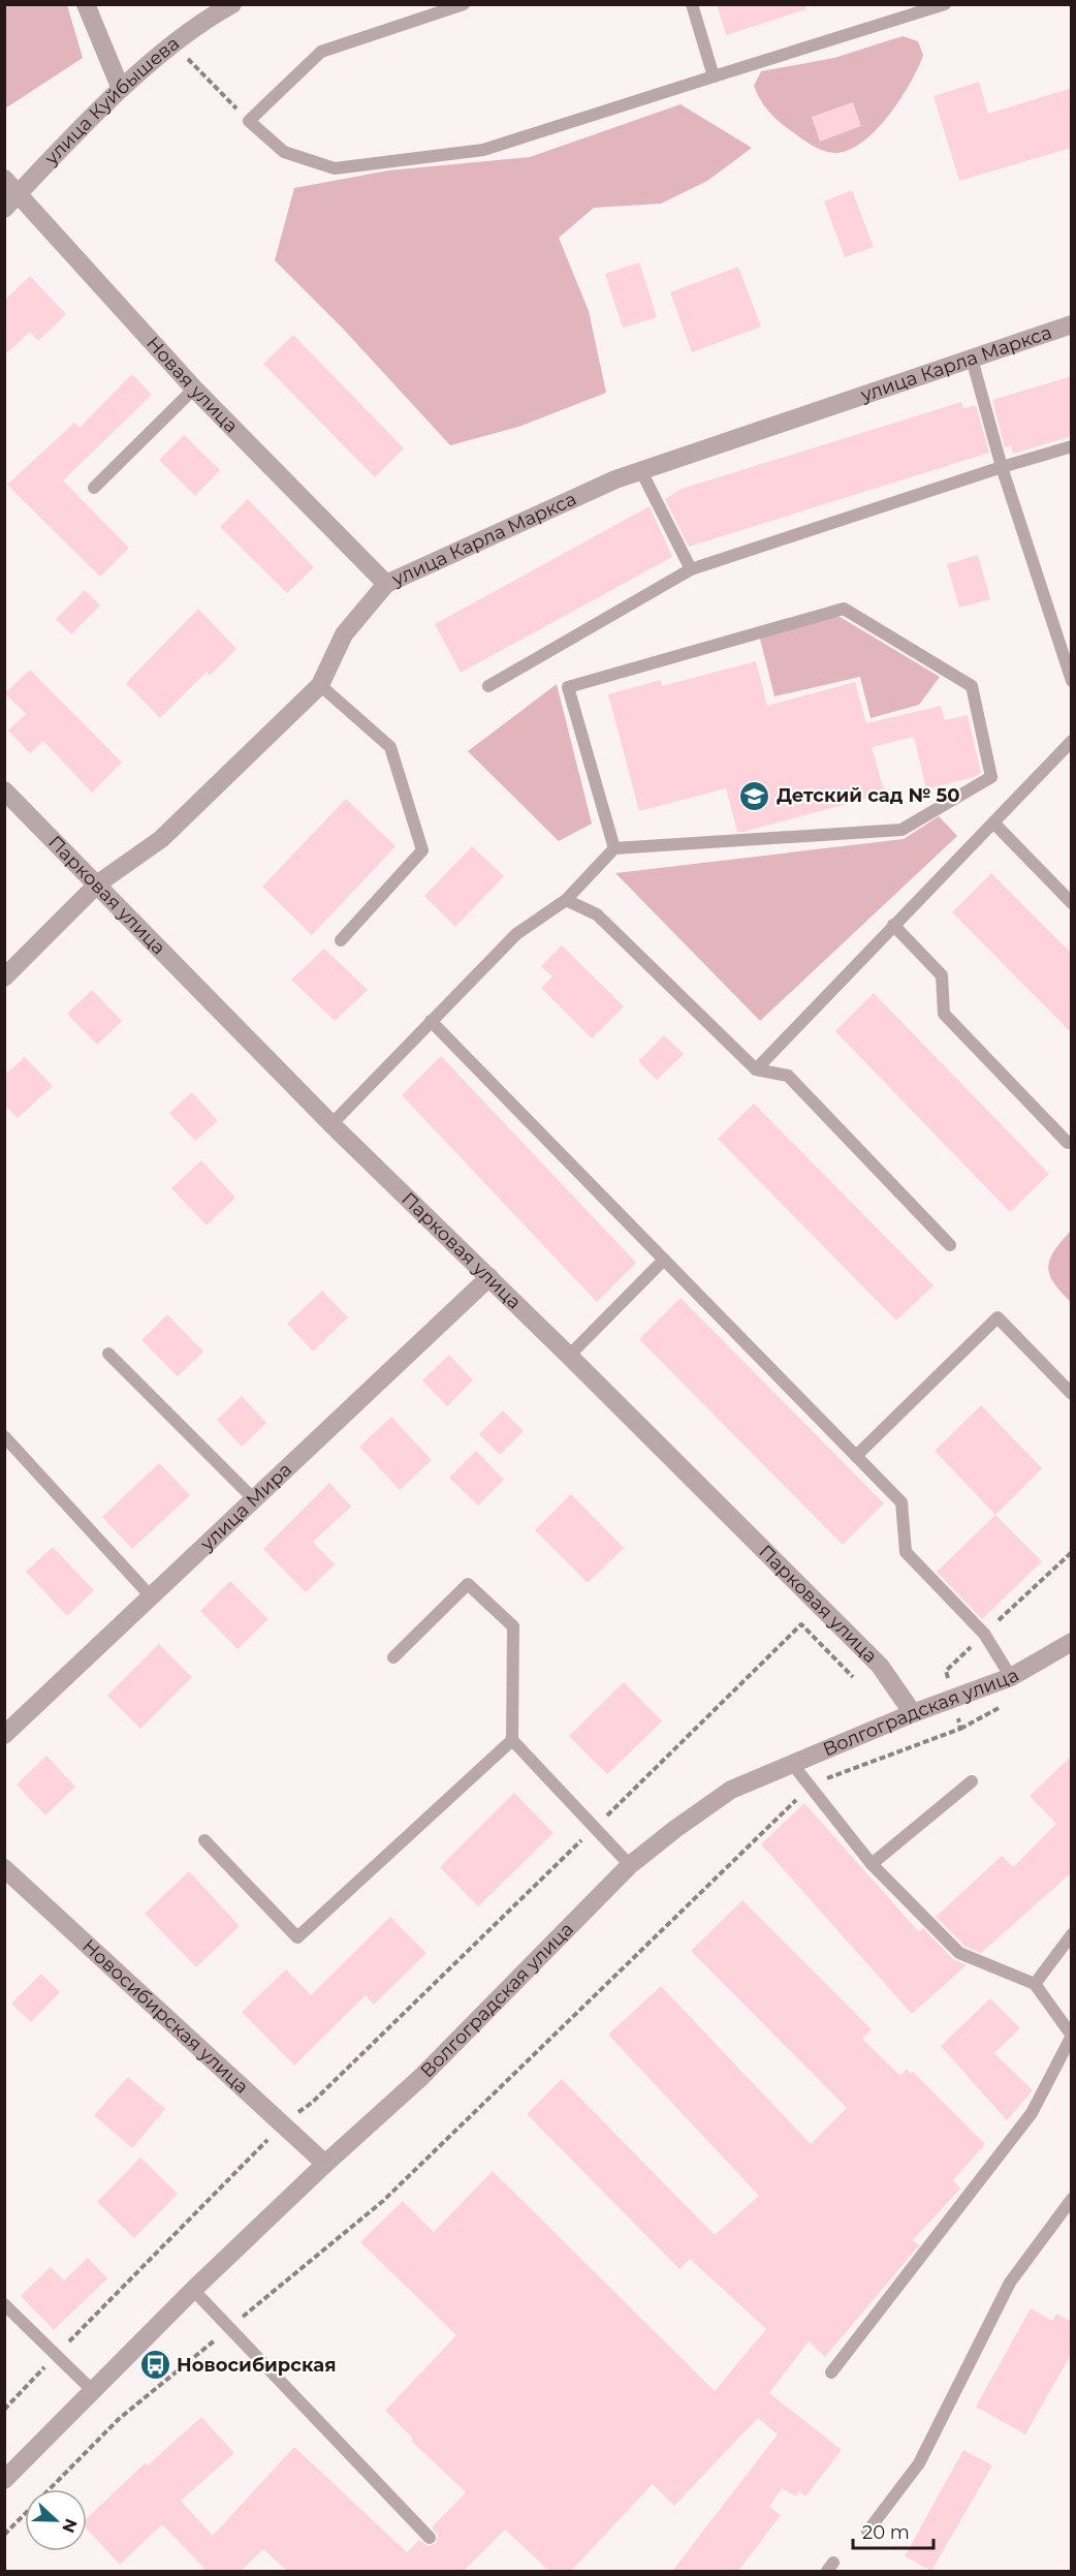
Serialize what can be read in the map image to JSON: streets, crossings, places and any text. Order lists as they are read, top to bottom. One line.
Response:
{"streets":{"street":["улица Куйбышева","улица Карла Маркса","Новая улица","Парковая улица","улица Мира","Волгоградская улица","Новосибирская улица"]},"crossings":[["улица Куйбышева","Новая улица"],["улица Карла Маркса","Новая улица"],["улица Карла Маркса","Парковая улица"],["Парковая улица","улица Мира"],["Парковая улица","Волгоградская улица"],["Волгоградская улица","Новосибирская улица"]],"places":{"school or university":["Детский сад № 50"],"bus stop":["Новосибирская"]},"scale_bar":"20 m","north":"right"}
